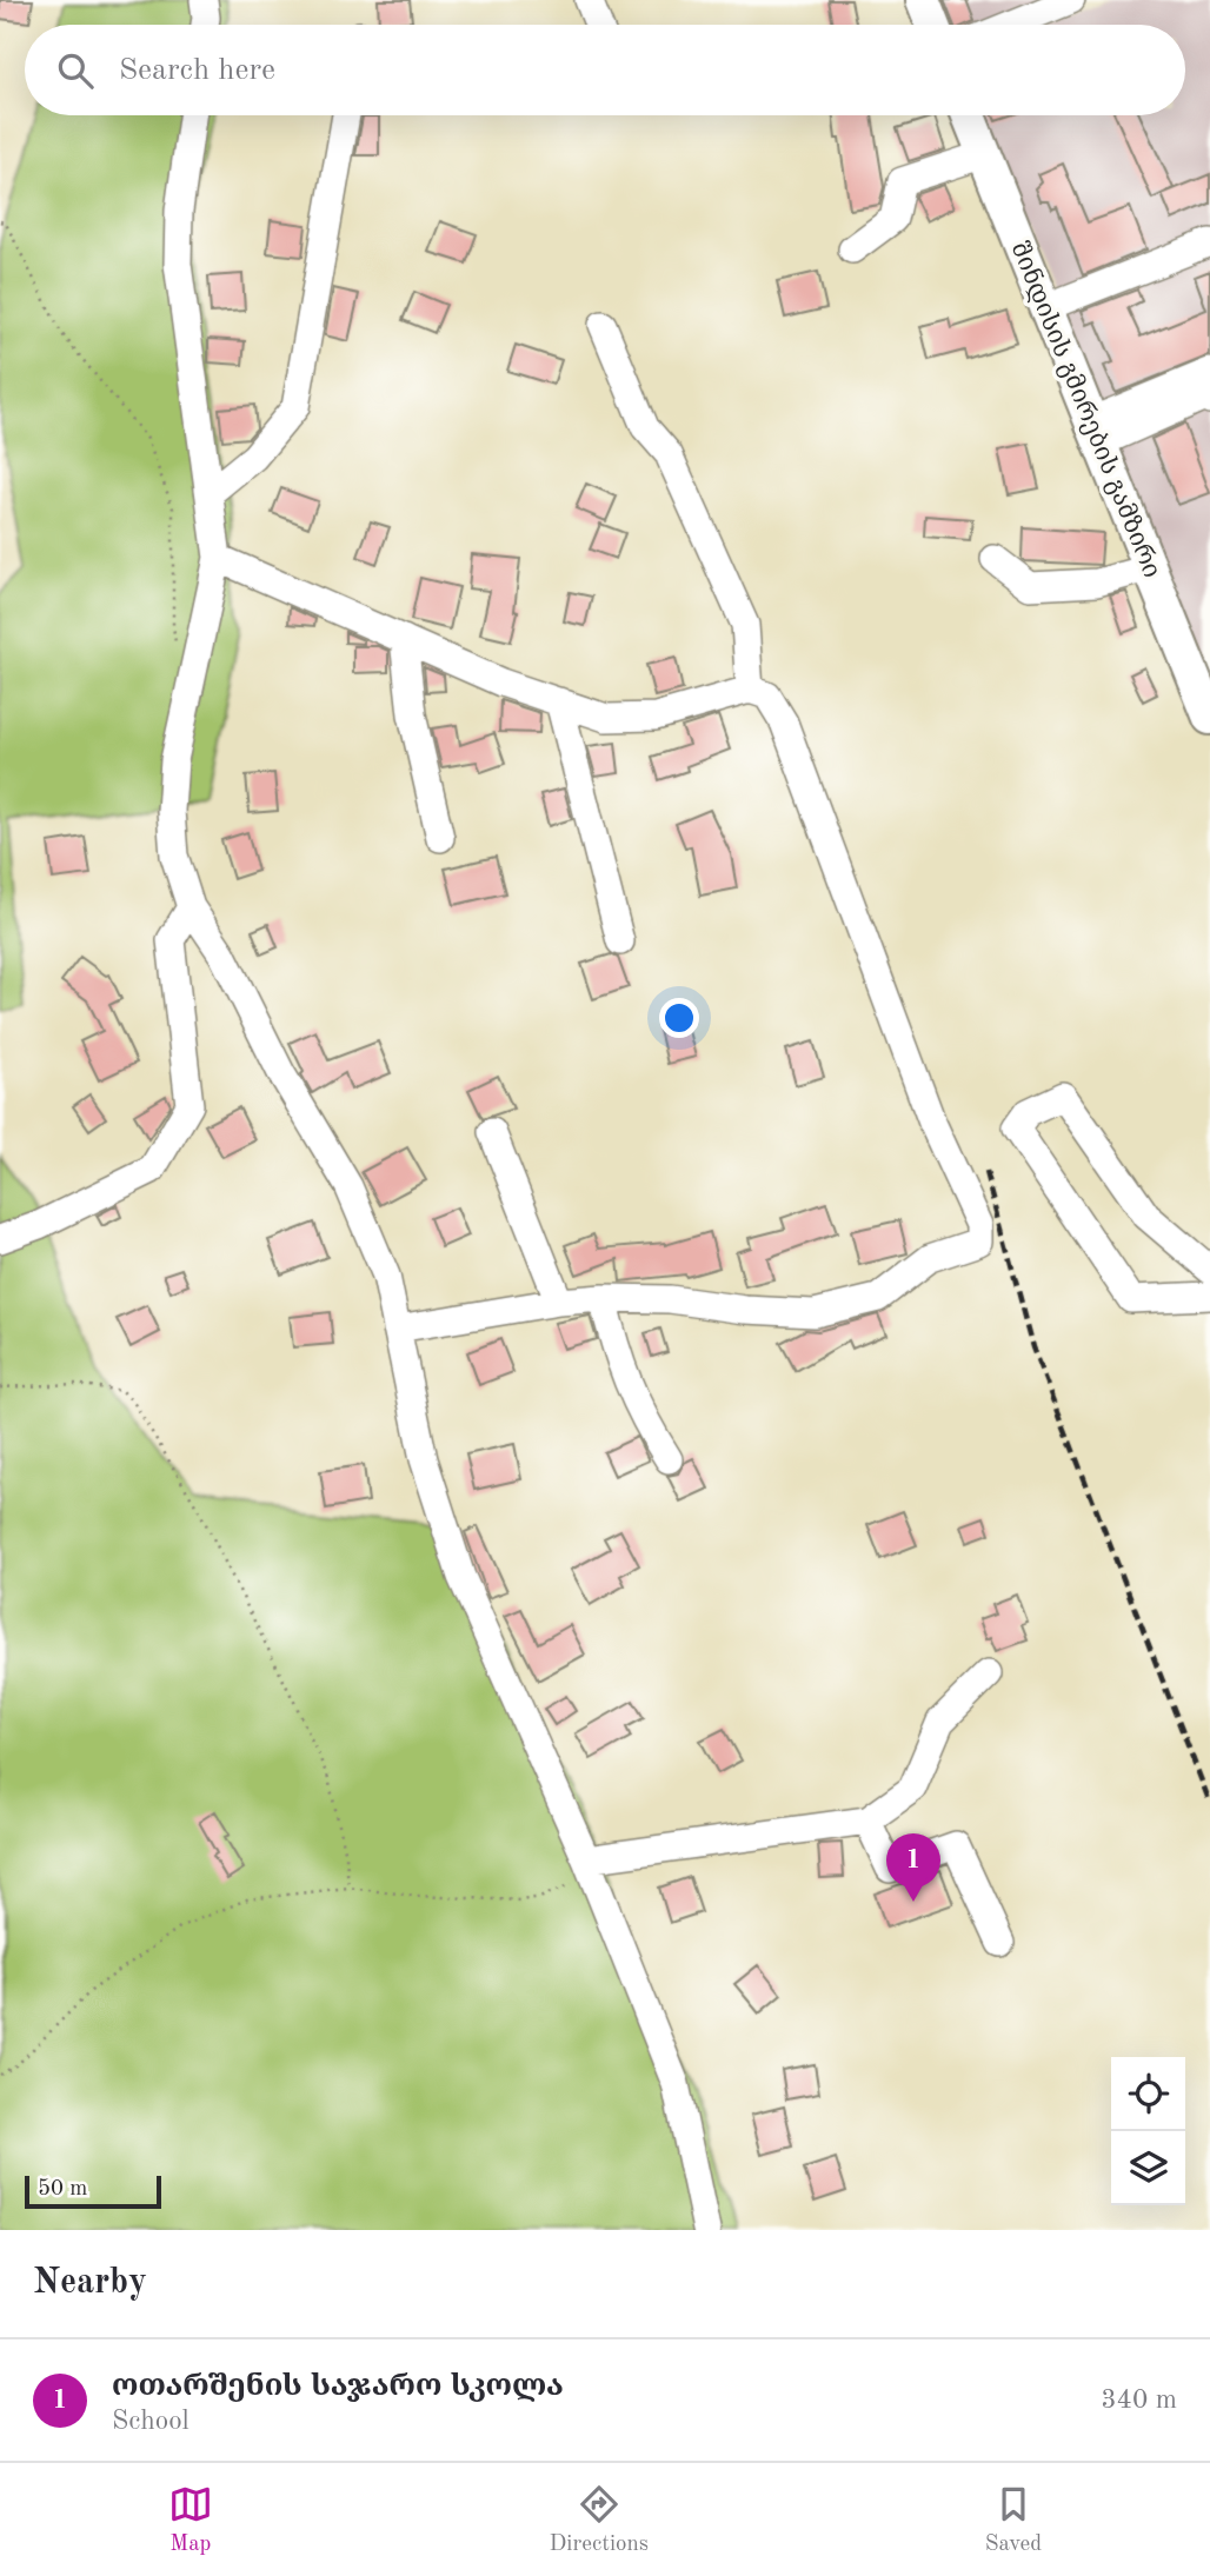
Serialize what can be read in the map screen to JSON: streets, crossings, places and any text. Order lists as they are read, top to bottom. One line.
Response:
{"streets":{"main road":["შინდისის გმირების გამზირი"]},"scale_bar":"50 m","page":{"search":"Search here","pins":"1","scale":"50 m","heading":"Nearby","list":[{"mark":"1","name":"ოთარშენის საჯარო სკოლა","note":"School","value":"340 m"}],"nav":["Map","Directions","Saved"]}}
